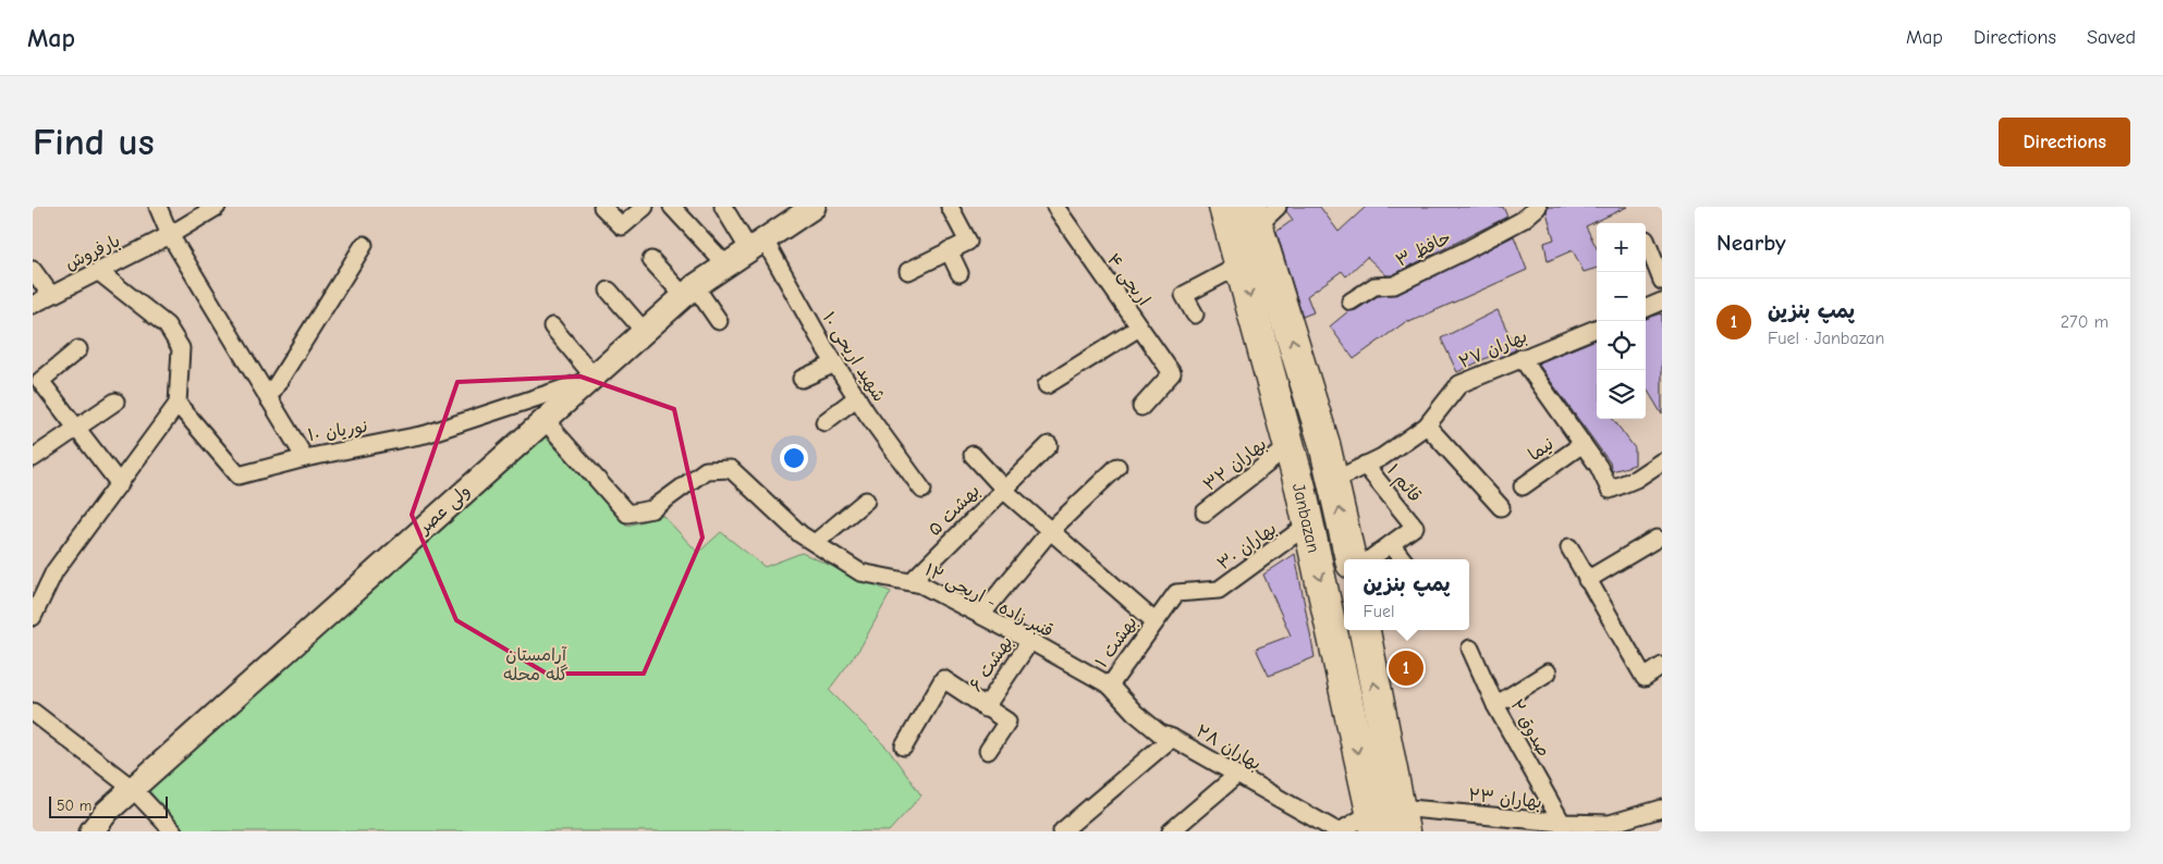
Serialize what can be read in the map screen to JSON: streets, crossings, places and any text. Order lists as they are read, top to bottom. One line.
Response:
{"streets":{"highway":["Janbazan"],"main road":["ولی عصر"],"street":["حافظ ۳","بارفروش","اریحی ۴","بهاران ۲۷","شهید اریحی ۱۰","نوریان ۱۰","نیما","بهاران ۳۲","قائم ۱","بهشت ۵","بهاران ۳۰","قنبر زاده - اریحی ۱۲","بهشت ۱","بهشت ۶","صدوق ۲","بهاران ۲۸","بهاران ۲۳"]},"crossings":[["بارفروش","نوریان ۱۰"],["بهاران ۲۷","قائم ۱"],["بهاران ۲۷","Janbazan"],["شهید اریحی ۱۰","ولی عصر"],["نوریان ۱۰","ولی عصر"],["بهاران ۳۲","Janbazan"],["ولی عصر","قنبر زاده - اریحی ۱۲"],["بهشت ۵","قنبر زاده - اریحی ۱۲"],["Janbazan","بهاران ۳۰"],["Janbazan","بهاران ۲۳"],["بهاران ۳۰","بهشت ۱"],["قنبر زاده - اریحی ۱۲","بهشت ۱"],["قنبر زاده - اریحی ۱۲","بهشت ۶"],["قنبر زاده - اریحی ۱۲","بهاران ۲۸"],["بهشت ۱","بهاران ۲۸"],["صدوق ۲","بهاران ۲۳"]],"parks":["آرامستان گله محله"],"scale_bar":"50 m","page":{"header":"Map","nav":["Map","Directions","Saved"],"buttons":"Directions","title":"Find us","heading":"Nearby","map_buttons":["+","−"],"list":[{"mark":"1","name":"پمپ بنزین","note":"Fuel · Janbazan","value":"270 m"}],"popup":["پمپ بنزین","Fuel"],"pins":"1","scale":"50 m"}}
